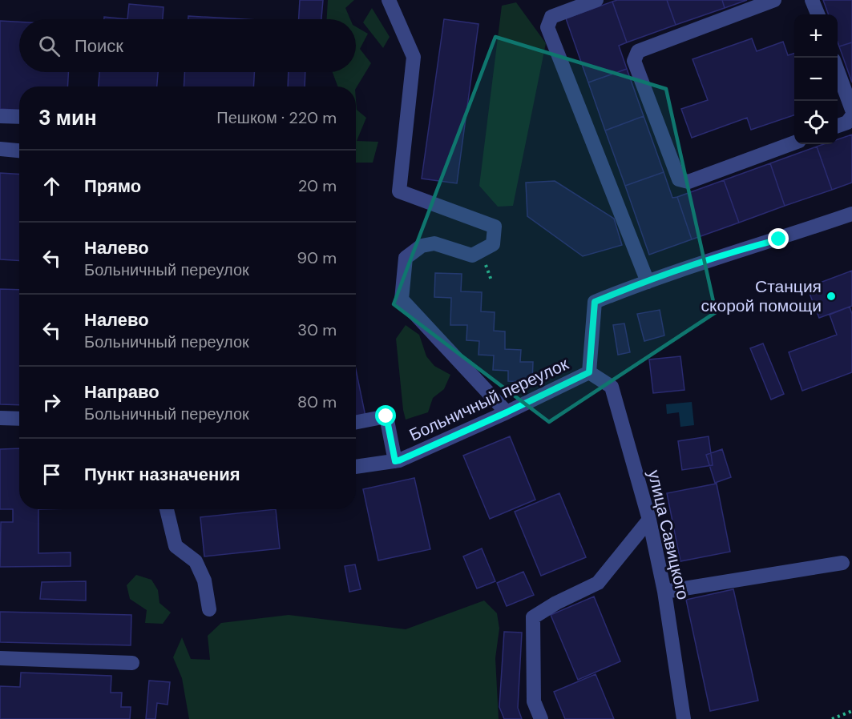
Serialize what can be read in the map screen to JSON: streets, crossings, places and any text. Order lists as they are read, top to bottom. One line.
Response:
{"streets":{"street":["Больничный переулок","улица Савицкого"]},"crossings":[["Больничный переулок","улица Савицкого"]],"places":["Станция скорой помощи"],"page":{"map_buttons":["+","−"],"search":"Поиск","heading":["3 мин","Пешком · 220 m"],"list":[["Прямо","20 m"],["Налево","Больничный переулок","90 m"],["Налево","Больничный переулок","30 m"],["Направо","Больничный переулок","80 m"],"Пункт назначения"]}}
